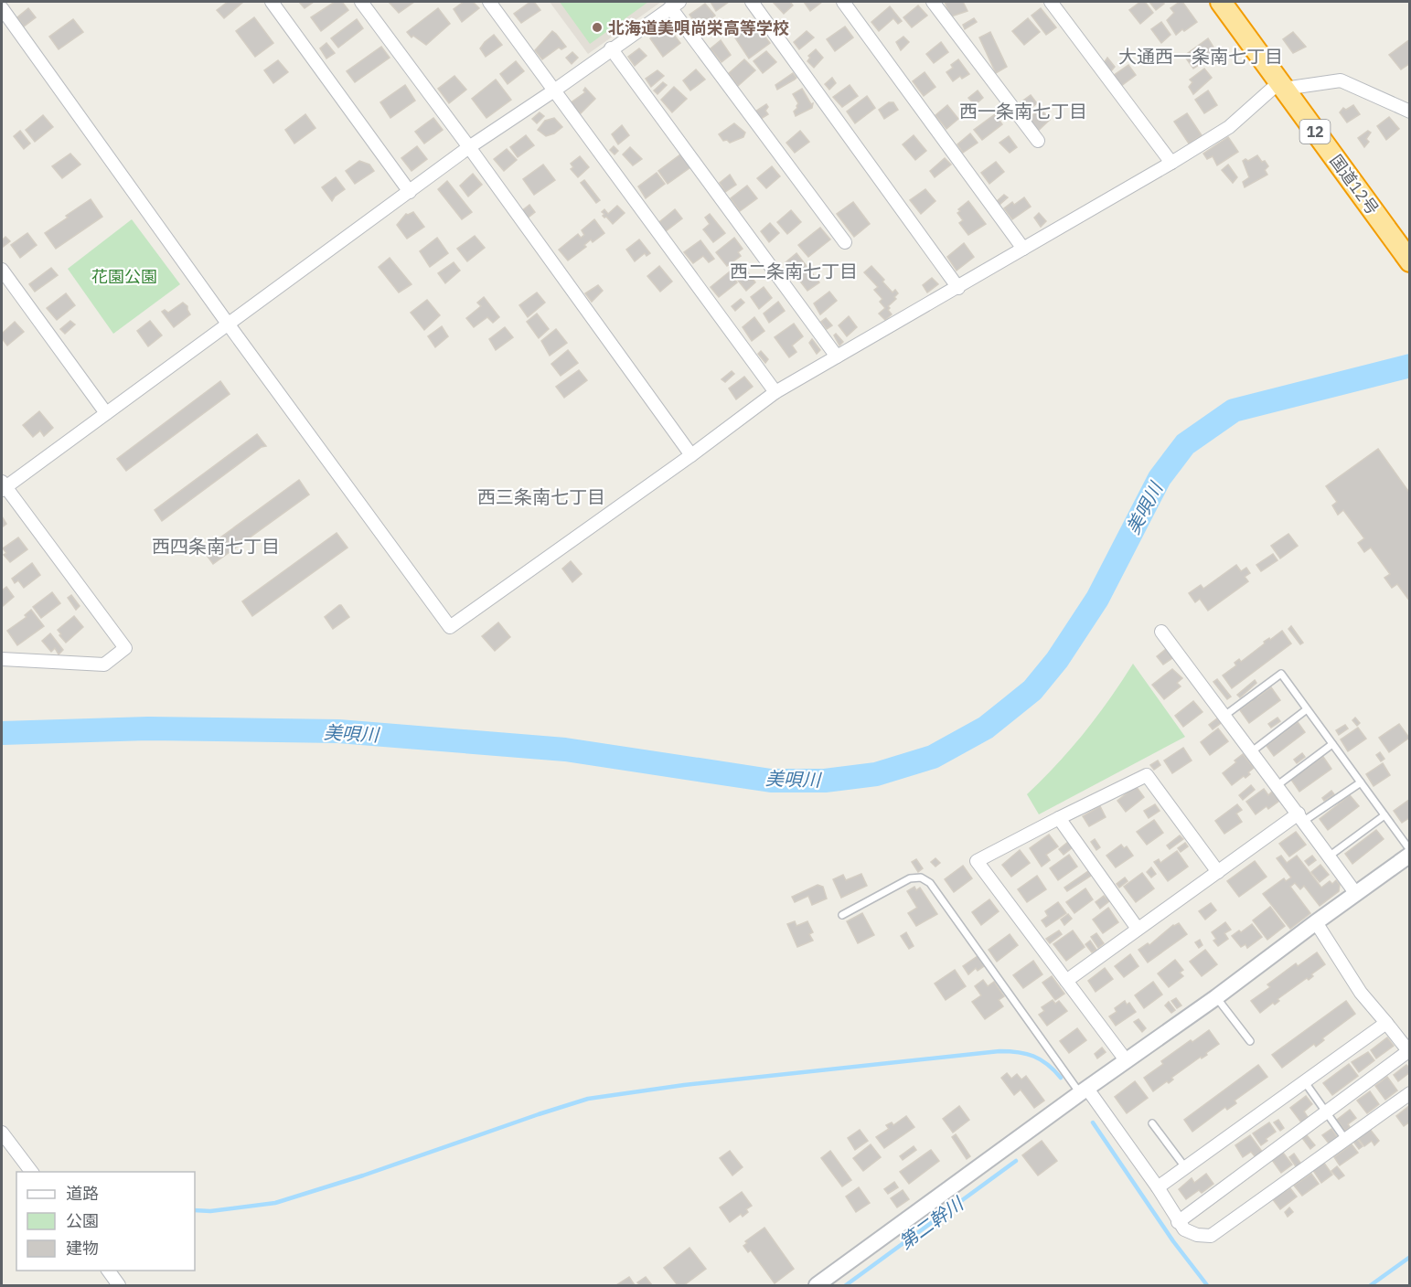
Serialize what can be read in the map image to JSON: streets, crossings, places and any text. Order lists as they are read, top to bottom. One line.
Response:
{"streets":{"highway":["12","国道12号"]},"districts":["大通西一条南七丁目","西一条南七丁目","西二条南七丁目","西三条南七丁目","西四条南七丁目"],"water":["美唄川","第二幹川"],"parks":["花園公園"],"places":["北海道美唄尚栄高等学校"],"legend":["道路","公園","建物"]}
